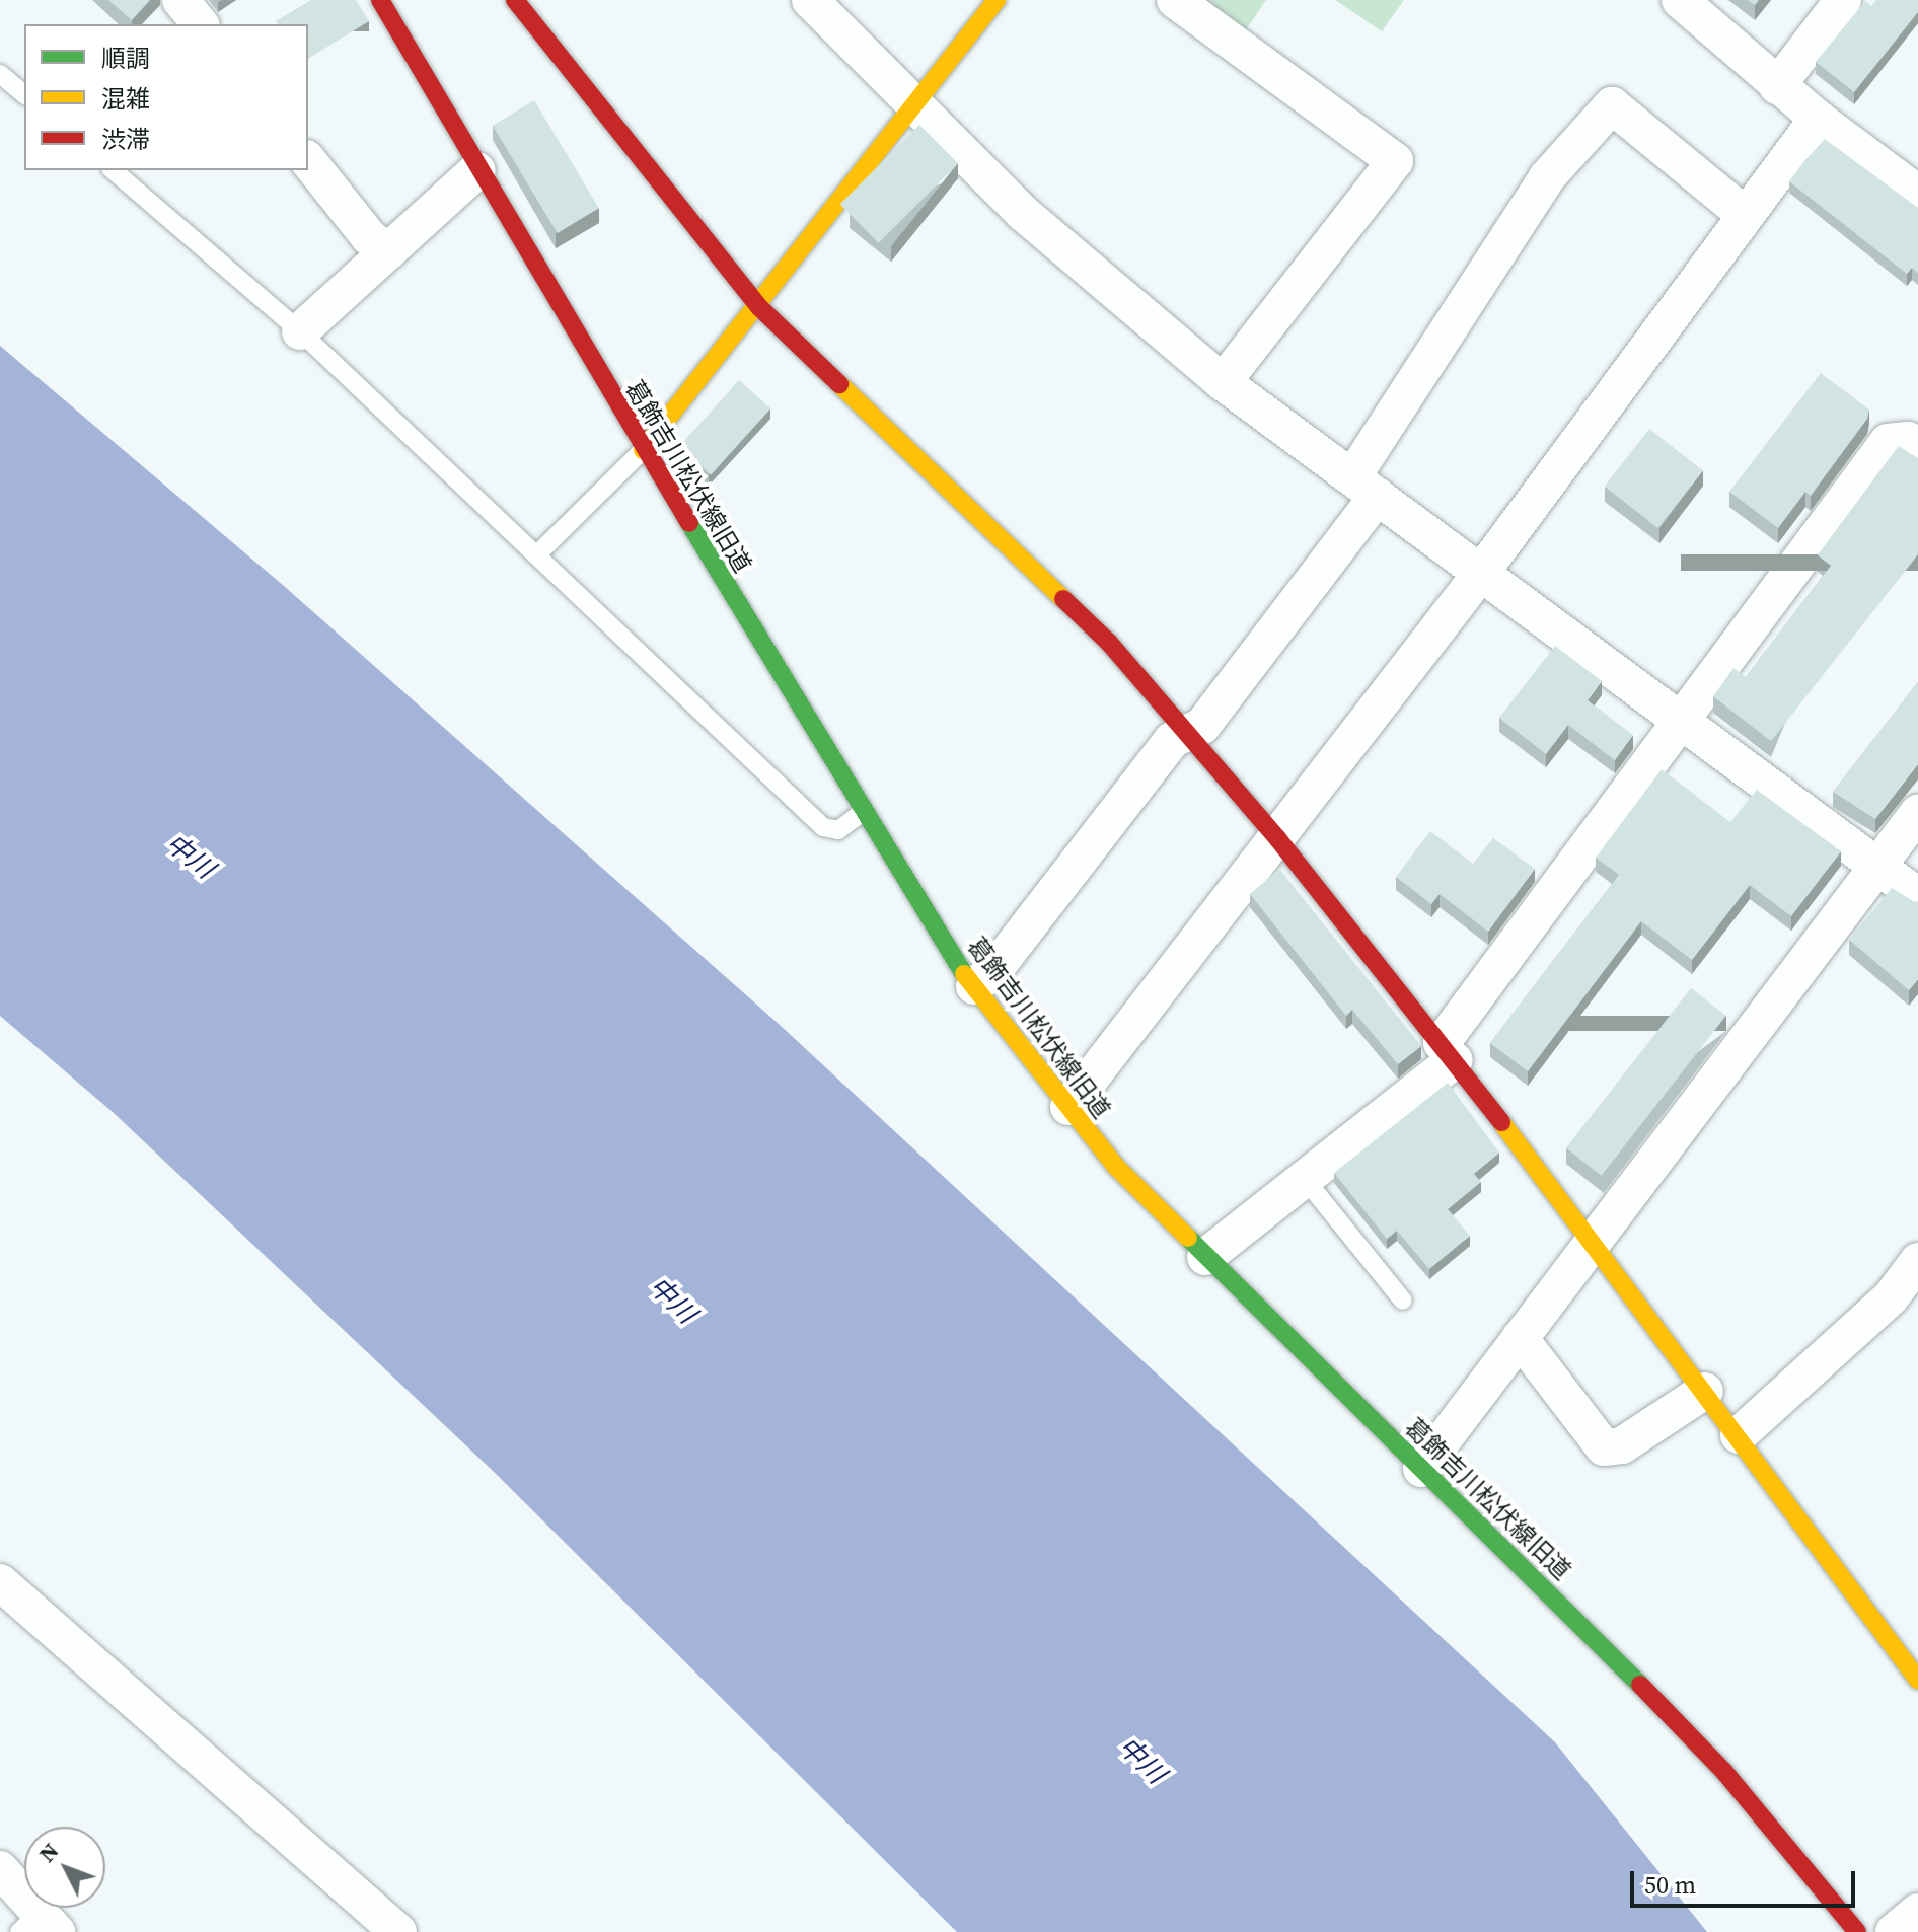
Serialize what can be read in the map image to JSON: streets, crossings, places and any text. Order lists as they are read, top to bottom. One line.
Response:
{"streets":{"street":["葛飾吉川松伏線旧道"]},"water":["中川"],"legend":["順調","混雑","渋滞"],"scale_bar":"50 m","north":"top left"}
